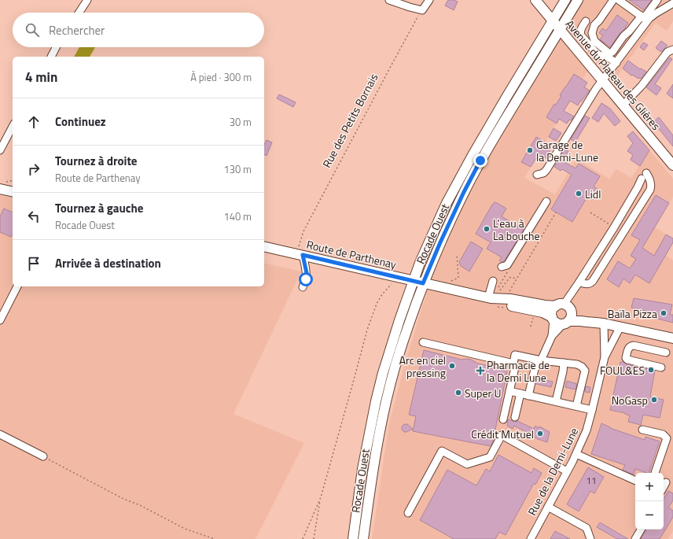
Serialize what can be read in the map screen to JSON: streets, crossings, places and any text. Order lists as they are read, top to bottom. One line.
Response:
{"streets":{"main road":["Avenue du Plateau des Glières","Rocade Ouest","Route de Parthenay"],"street":["Rue de la Demi-Lune"],"path":["Rue des Petits Bornais"]},"crossings":[["Avenue du Plateau des Glières","Rocade Ouest"],["Rue des Petits Bornais","Route de Parthenay"],["Rocade Ouest","Route de Parthenay"],["Route de Parthenay","Rue de la Demi-Lune"]],"places":{"other":["Garage de la Demi-Lune","Lidl","L'eau à La bouche","Baïla Pizza","Arc en ciel pressing","FOUL&ES","Super U","NoGasp","Crédit Mutuel"],"health":["Pharmacie de la Demi Lune"]},"house_numbers":["11"],"page":{"search":"Rechercher","heading":["4 min","À pied · 300 m"],"list":[["Continuez","30 m"],["Tournez à droite","Route de Parthenay","130 m"],["Tournez à gauche","Rocade Ouest","140 m"],"Arrivée à destination"],"map_buttons":["+","−"]}}
